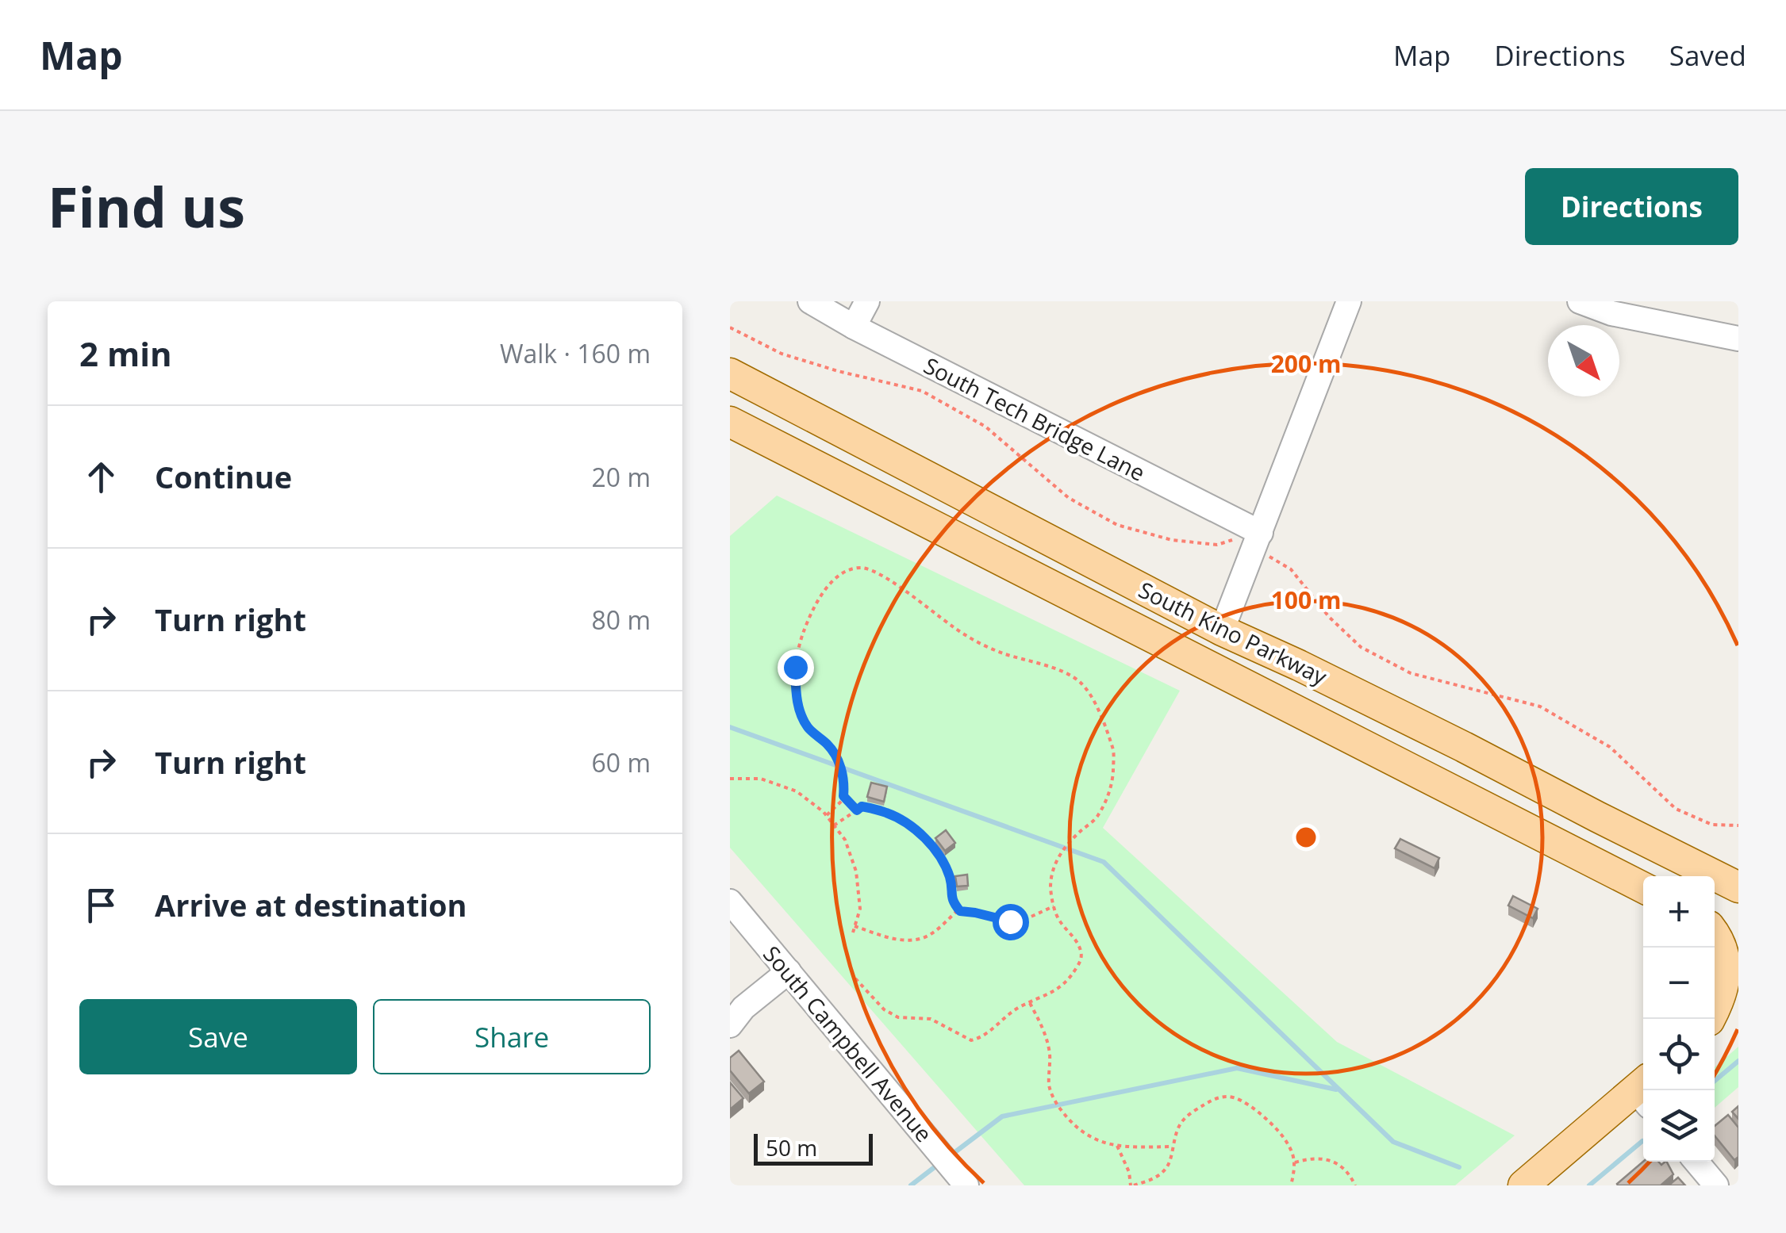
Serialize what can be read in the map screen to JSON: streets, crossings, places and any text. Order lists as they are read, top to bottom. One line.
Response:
{"streets":{"main road":["South Kino Parkway"],"street":["South Tech Bridge Lane","South Campbell Avenue"]},"scale_bar":"50 m","north":"bottom right","page":{"header":"Map","nav":["Map","Directions","Saved"],"title":"Find us","buttons":["Directions",["Save","Share"]],"heading":["2 min","Walk · 160 m"],"list":[["Continue","20 m"],["Turn right","80 m"],["Turn right","60 m"],"Arrive at destination"],"map_buttons":["+","−"],"scale":"50 m"},"rings":["200 m","100 m"]}
